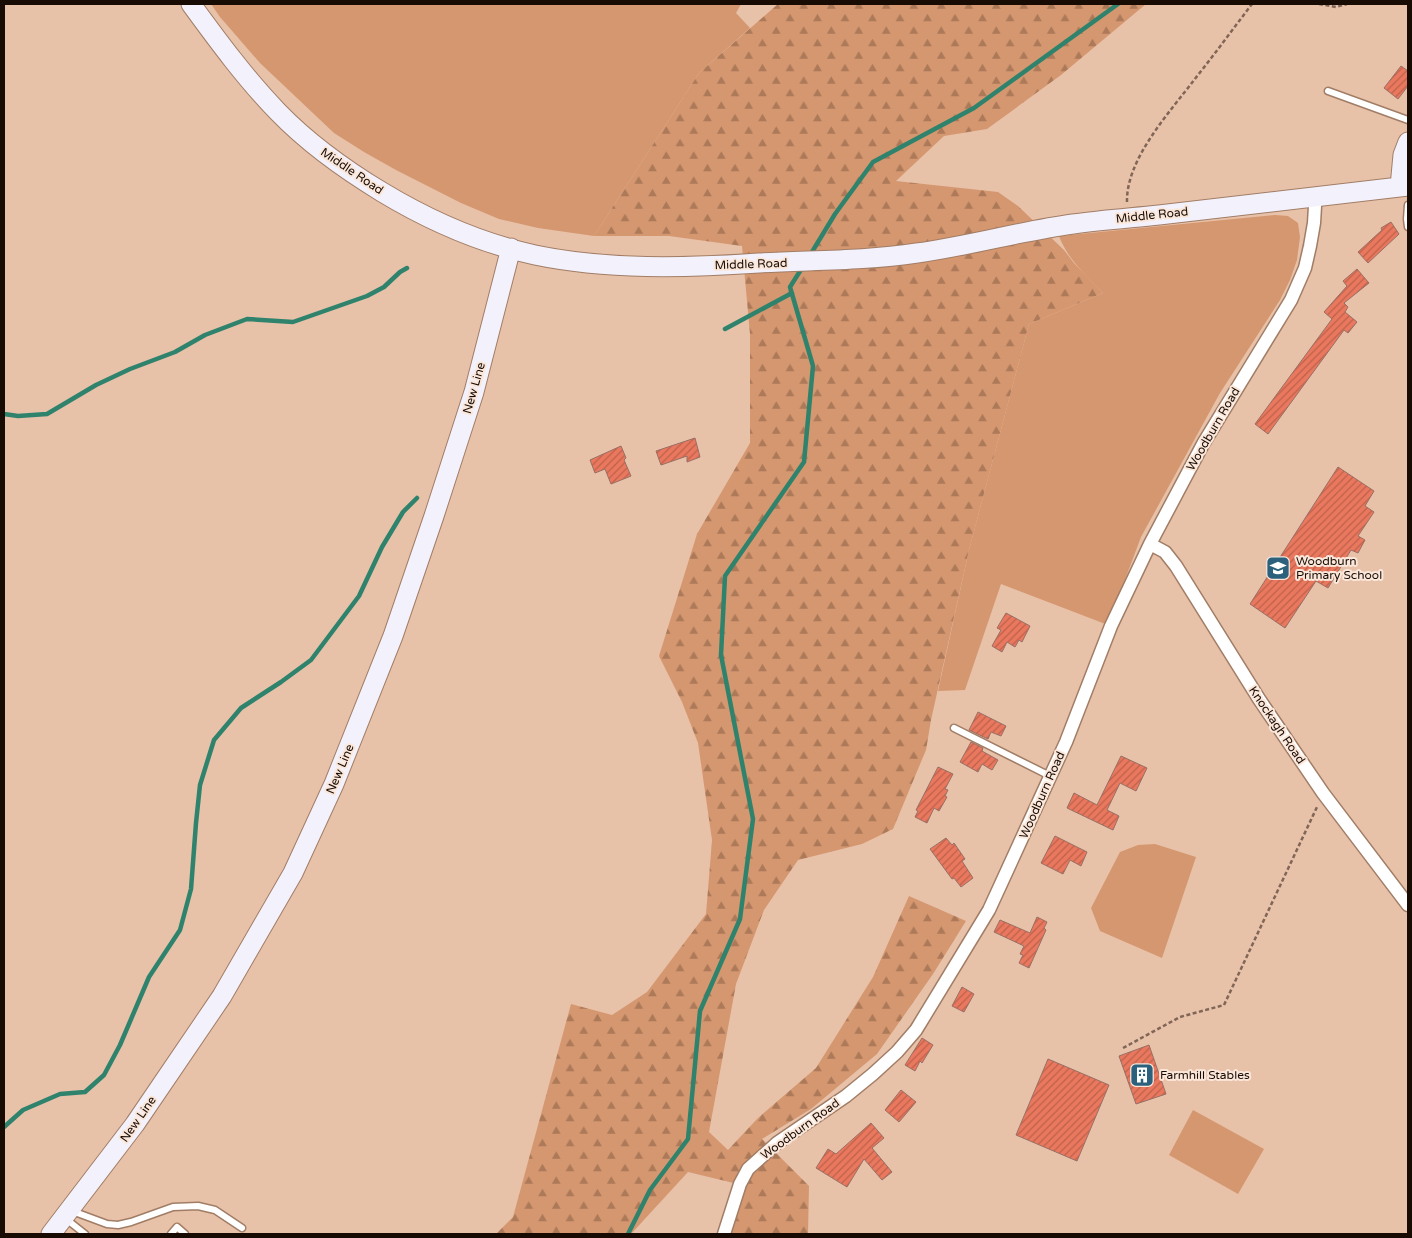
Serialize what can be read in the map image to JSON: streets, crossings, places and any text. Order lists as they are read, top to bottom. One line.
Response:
{"streets":{"main road":["Middle Road","New Line"],"street":["Woodburn Road","Knockagh Road"]},"crossings":[["Middle Road","New Line"],["Middle Road","Woodburn Road"],["Woodburn Road","Knockagh Road"]],"places":{"school or university":["Woodburn Primary School"],"building":["Farmhill Stables"]}}
